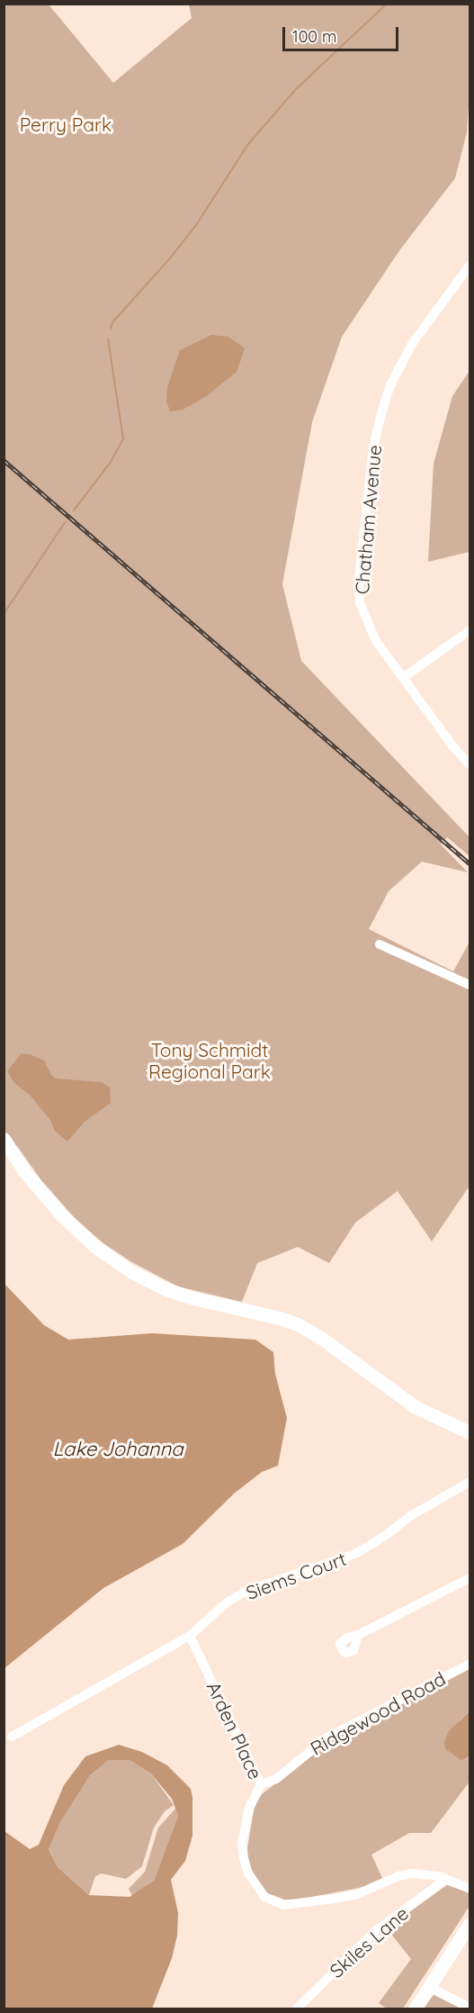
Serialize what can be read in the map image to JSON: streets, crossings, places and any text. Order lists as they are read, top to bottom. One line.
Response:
{"streets":{"street":["Chatham Avenue","Siems Court","Ridgewood Road","Arden Place","Skiles Lane"]},"crossings":[["Siems Court","Arden Place"],["Ridgewood Road","Arden Place"],["Arden Place","Skiles Lane"]],"water":["Lake Johanna"],"parks":["Perry Park","Tony Schmidt Regional Park"],"scale_bar":"100 m"}
